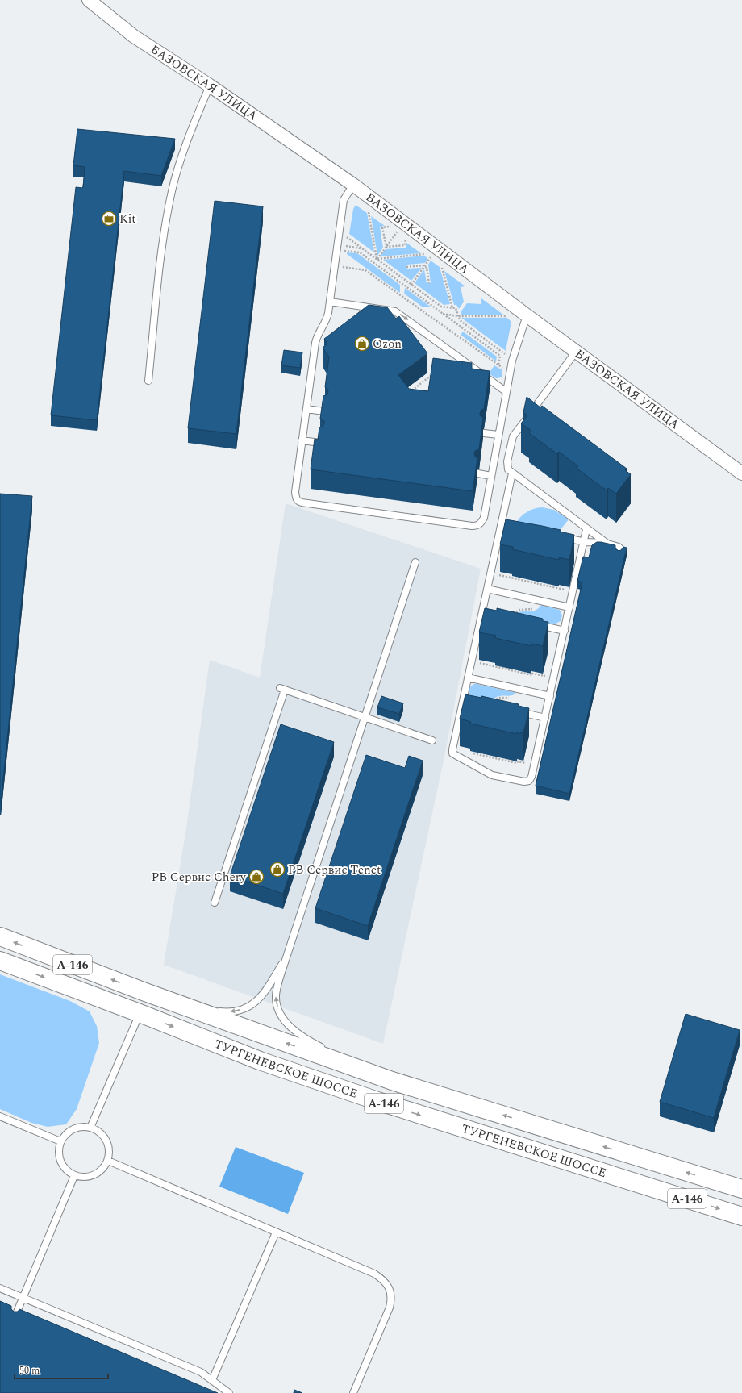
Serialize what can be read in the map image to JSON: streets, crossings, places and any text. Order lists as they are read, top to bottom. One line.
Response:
{"streets":{"highway":["А-146","ТУРГЕНЕВСКОЕ ШОССЕ"],"street":["БАЗОВСКАЯ УЛИЦА"]},"places":{"office":["Kit"],"shop":["Ozon","PB Сервис Tenet","PB Сервис Chery"]},"scale_bar":"50 m"}
